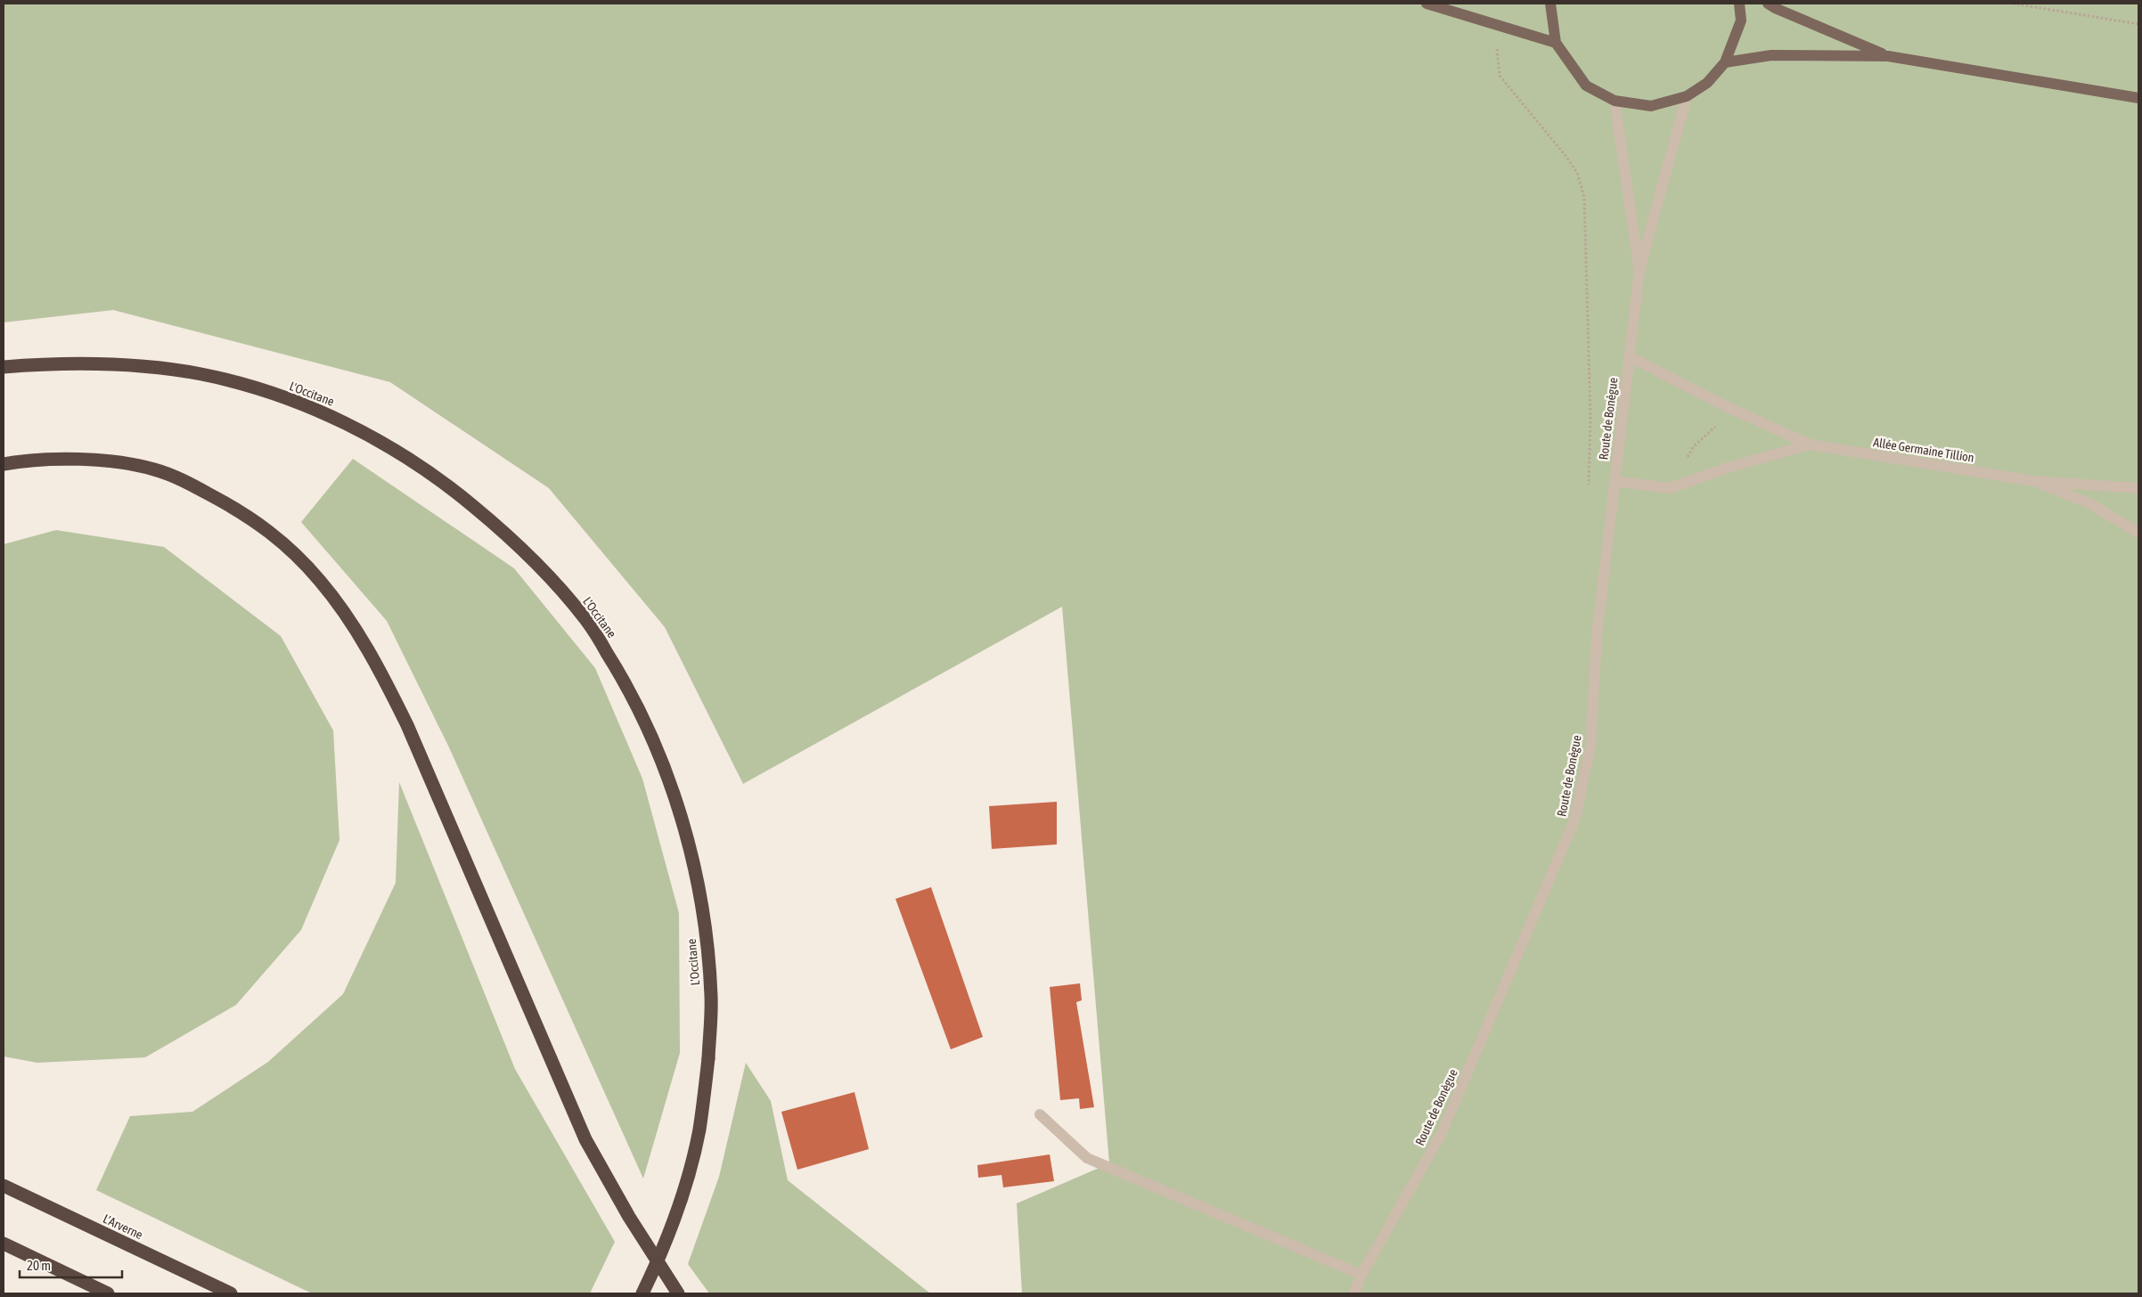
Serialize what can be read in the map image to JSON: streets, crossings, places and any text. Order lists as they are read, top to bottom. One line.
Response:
{"streets":{"highway":["L'Occitane","L'Arverne"],"street":["Route de Bonègue","Allée Germaine Tillion"]},"crossings":[["Route de Bonègue","Allée Germaine Tillion"]],"scale_bar":"20 m"}
